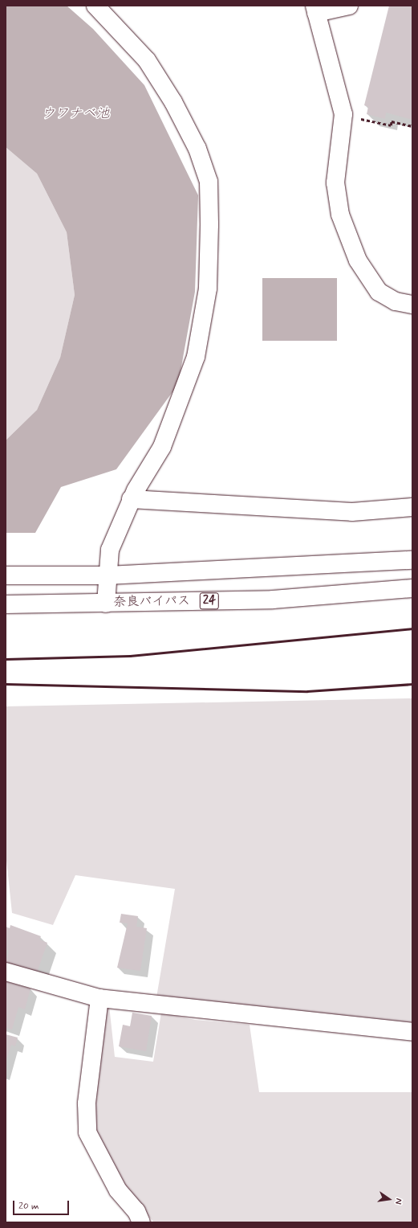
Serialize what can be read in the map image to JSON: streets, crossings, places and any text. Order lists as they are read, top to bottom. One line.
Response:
{"streets":{"main road":["24","奈良バイパス"]},"water":["ウワナベ池"],"scale_bar":"20 m","north":"right"}
